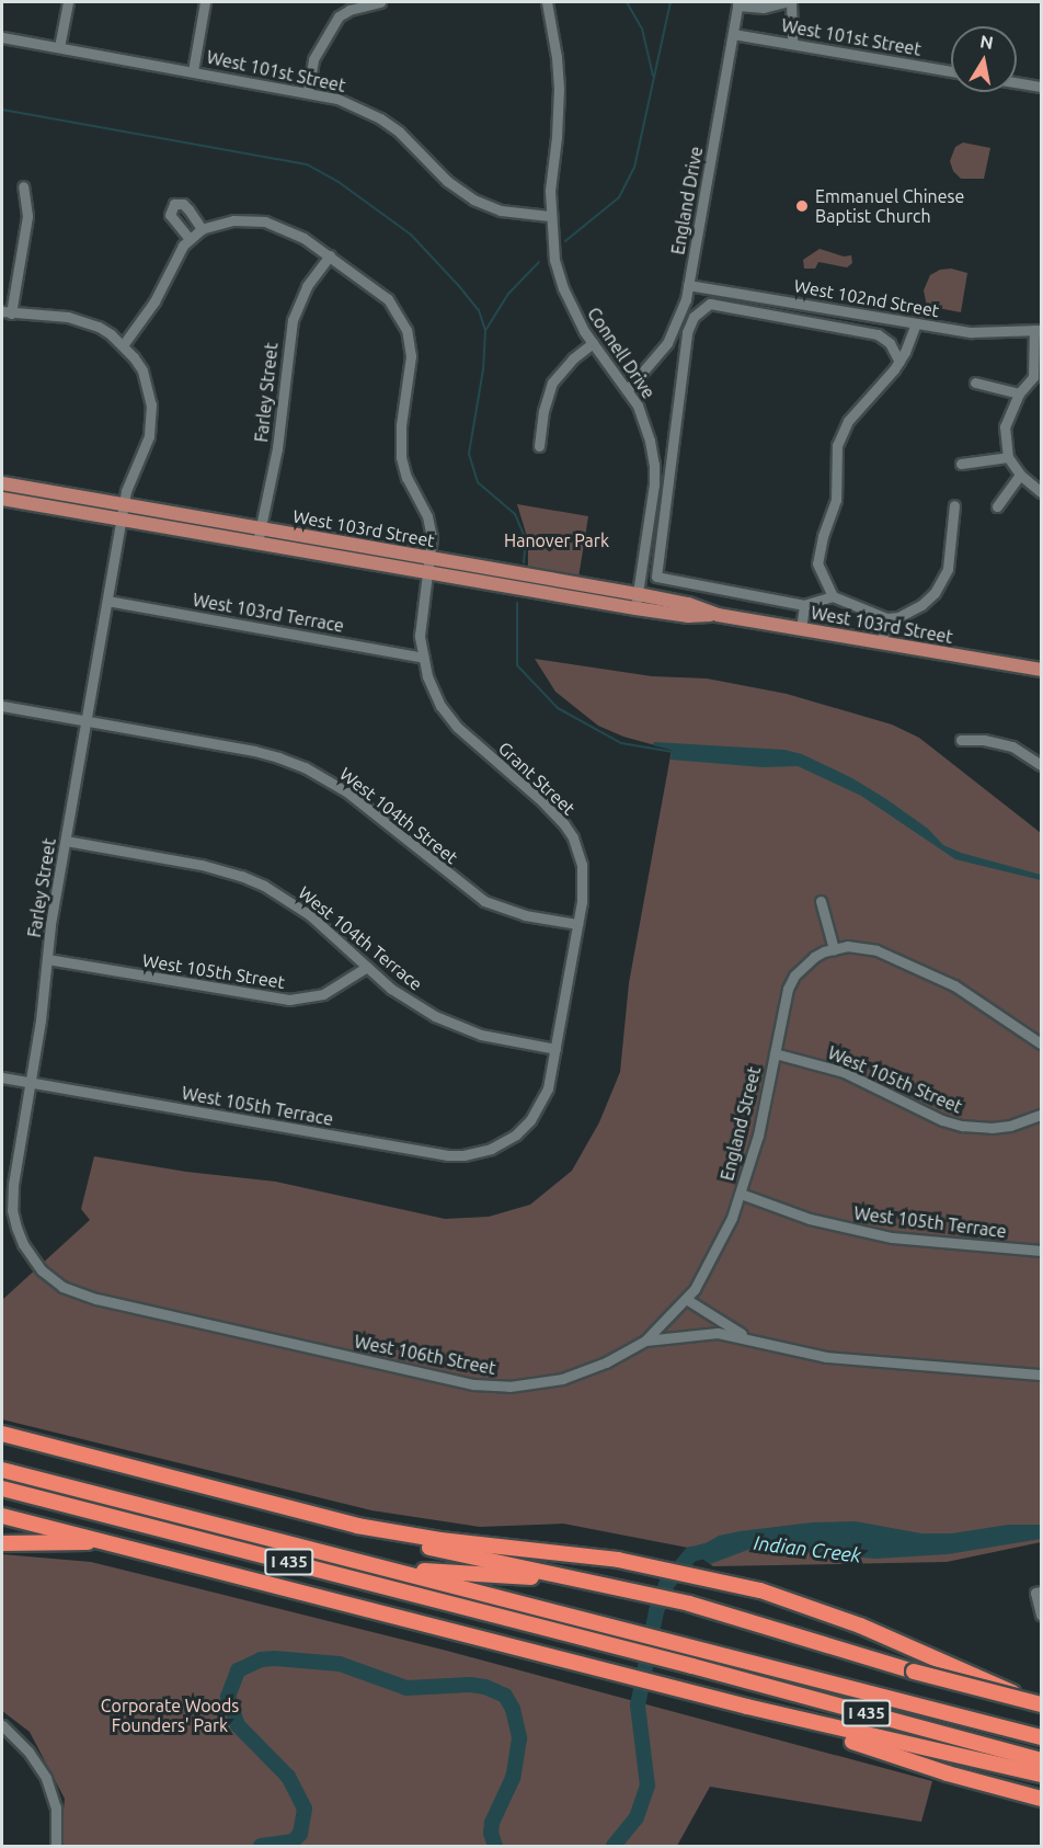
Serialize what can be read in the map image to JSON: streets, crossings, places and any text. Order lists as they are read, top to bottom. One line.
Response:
{"streets":{"highway":["I 435"],"main road":["West 103rd Street"],"street":["West 101st Street","England Drive","West 102nd Street","Connell Drive","Farley Street","West 103rd Terrace","Grant Street","West 104th Street","West 104th Terrace","West 105th Street","West 105th Terrace","England Street","West 106th Street"]},"crossings":[["West 101st Street","England Drive"],["West 101st Street","Connell Drive"],["England Drive","West 102nd Street"],["England Drive","Connell Drive"],["West 102nd Street","West 103rd Street"],["Connell Drive","West 103rd Street"],["Farley Street","West 103rd Street"],["Farley Street","West 103rd Terrace"],["Farley Street","Grant Street"],["Farley Street","West 104th Street"],["Farley Street","West 104th Terrace"],["Farley Street","West 105th Street"],["Farley Street","West 105th Terrace"],["Farley Street","West 106th Street"],["West 103rd Street","Grant Street"],["West 103rd Terrace","Grant Street"],["Grant Street","West 104th Street"],["Grant Street","West 104th Terrace"],["Grant Street","West 105th Terrace"],["West 104th Terrace","West 105th Street"],["West 105th Street","England Street"],["West 105th Terrace","England Street"],["England Street","West 106th Street"]],"water":["Indian Creek"],"parks":["Hanover Park","Corporate Woods Founders' Park"],"places":["Emmanuel Chinese Baptist Church"],"north":"top"}
